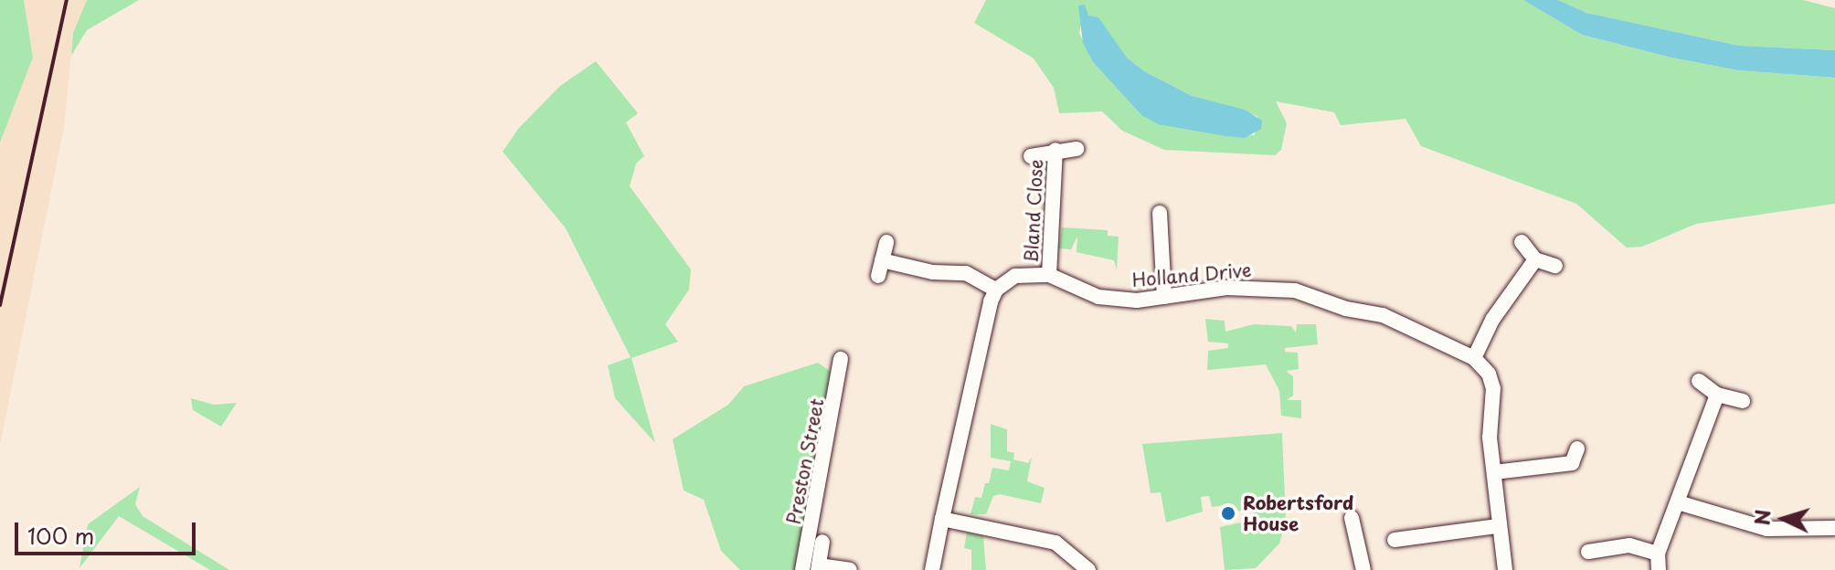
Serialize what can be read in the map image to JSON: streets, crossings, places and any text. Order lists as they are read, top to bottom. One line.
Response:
{"streets":{"street":["Bland Close","Holland Drive","Preston Street"]},"crossings":[["Bland Close","Holland Drive"]],"places":["Robertsford House"],"scale_bar":"100 m","north":"left"}
